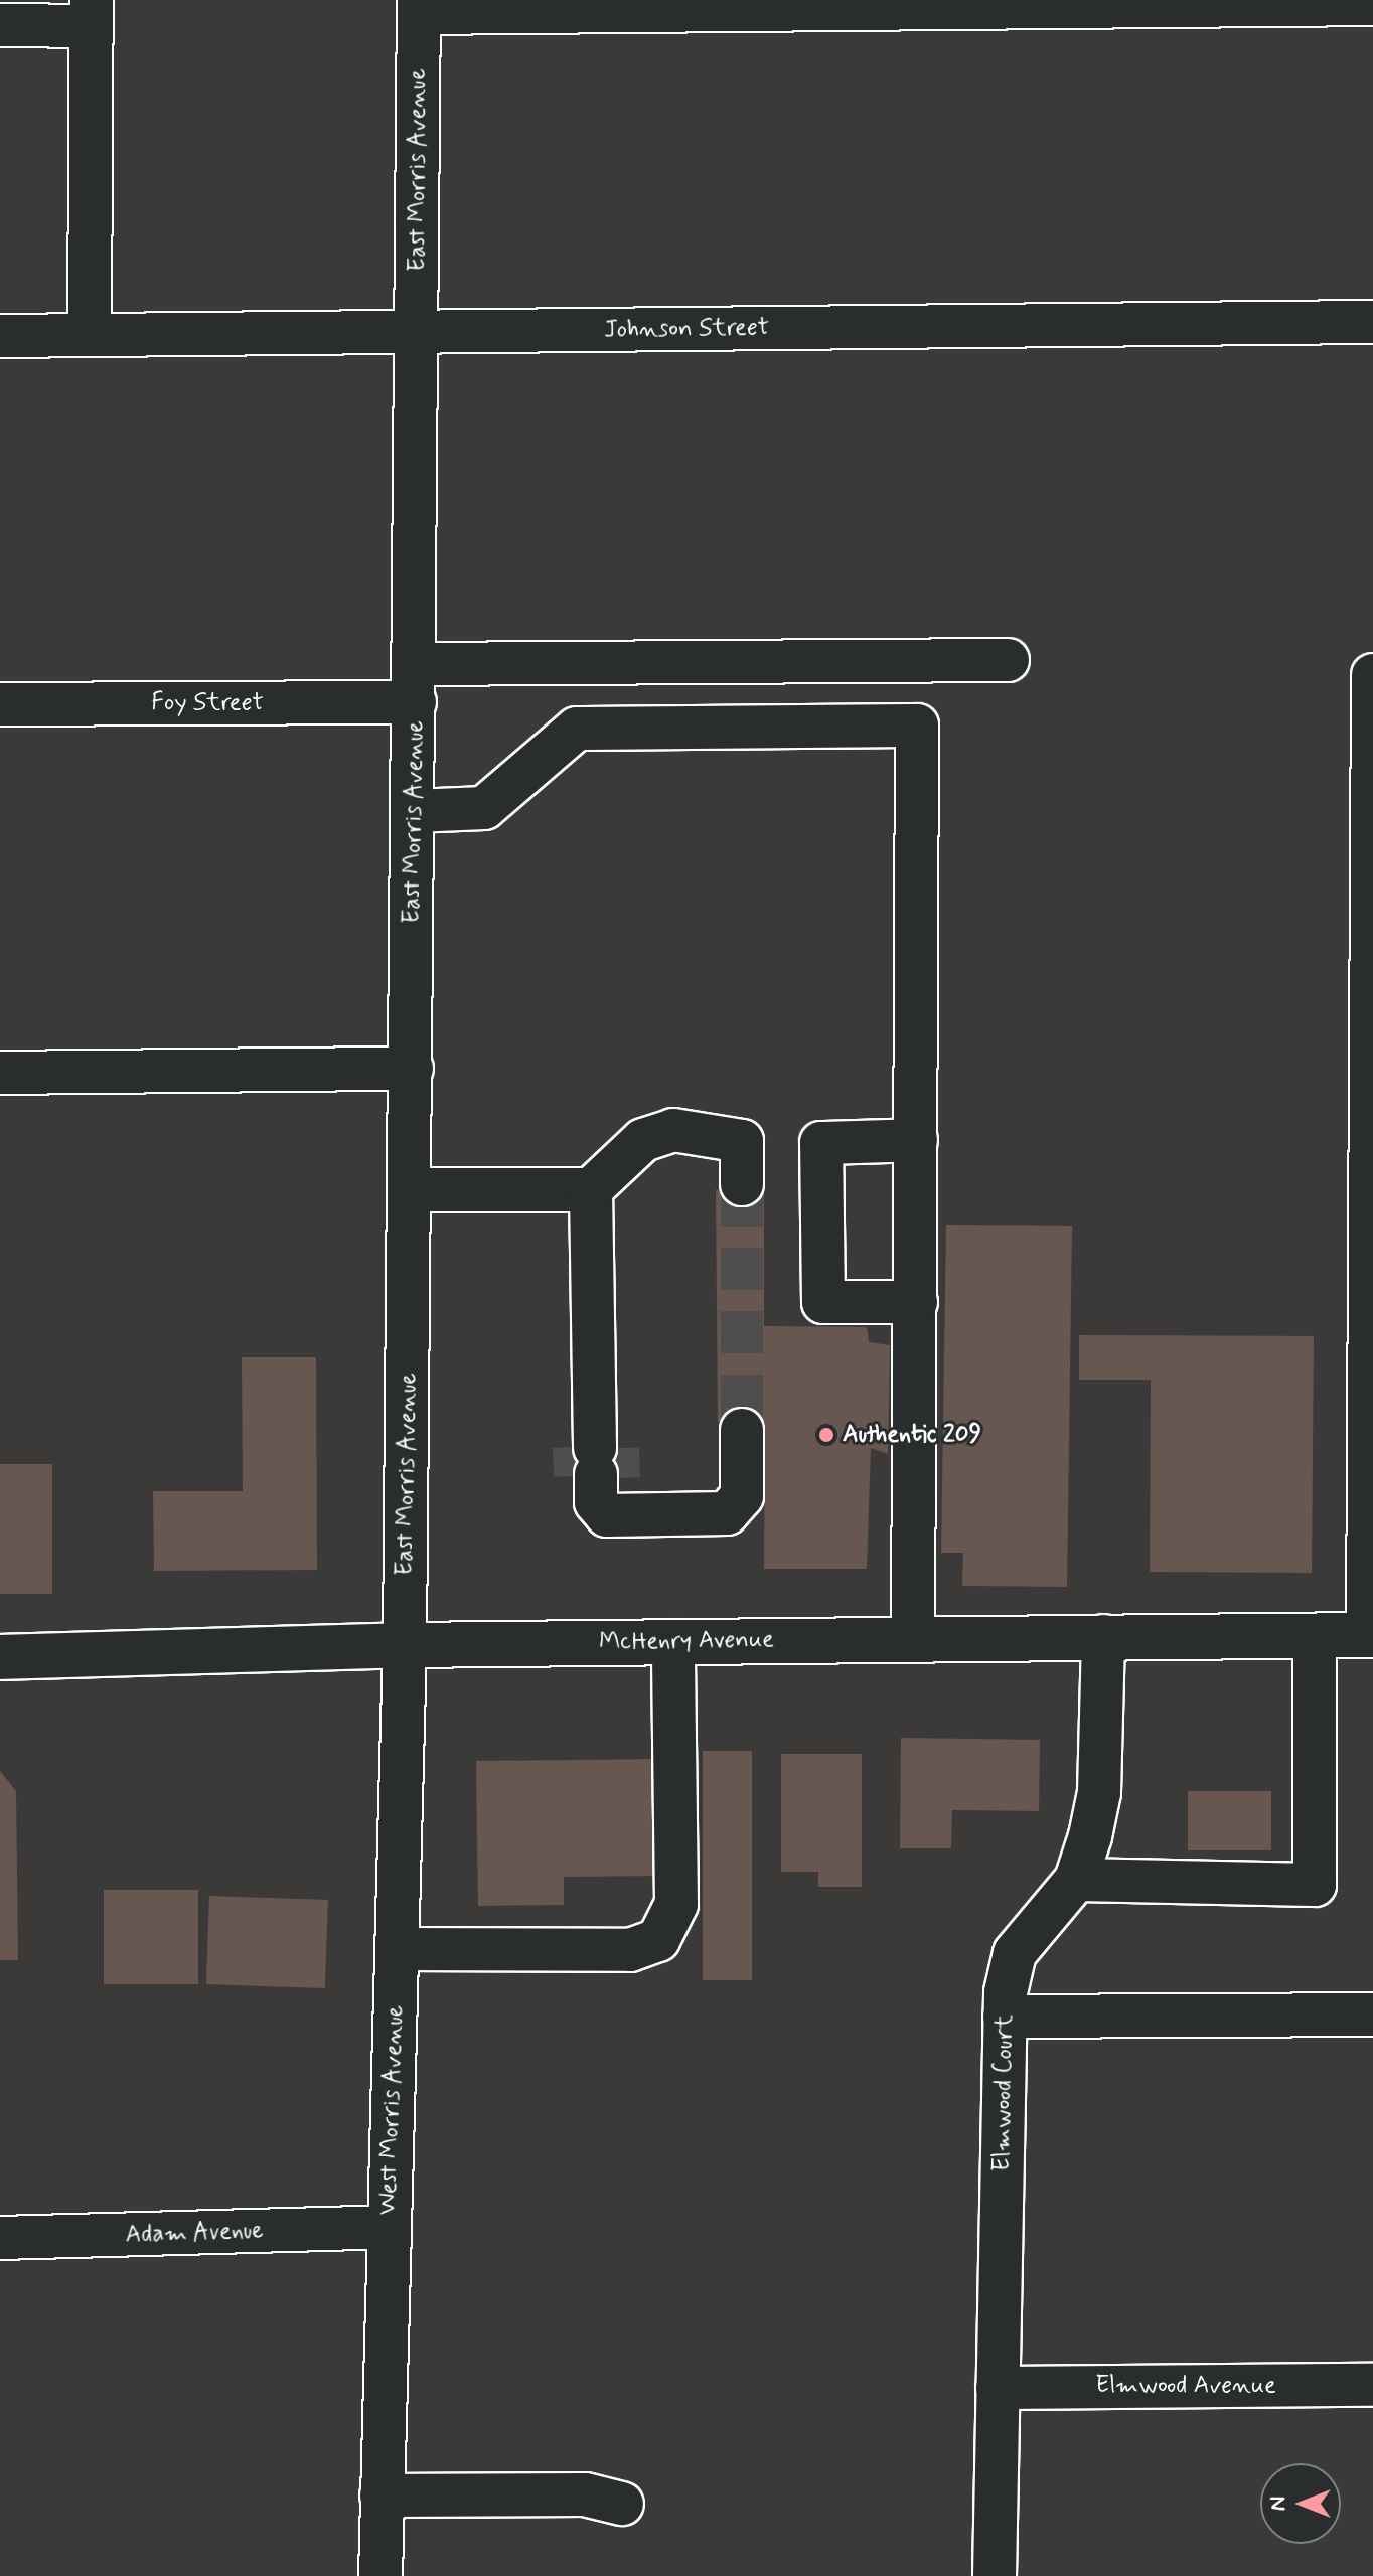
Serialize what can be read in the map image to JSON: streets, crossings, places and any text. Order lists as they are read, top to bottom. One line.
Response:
{"streets":{"main road":["McHenry Avenue"],"street":["East Morris Avenue","Johnson Street","Foy Street","Elmwood Court","West Morris Avenue","Adam Avenue","Elmwood Avenue"]},"crossings":[["East Morris Avenue","Johnson Street"],["East Morris Avenue","Foy Street"],["East Morris Avenue","McHenry Avenue"],["East Morris Avenue","West Morris Avenue"],["McHenry Avenue","Elmwood Court"],["McHenry Avenue","West Morris Avenue"],["Elmwood Court","Elmwood Avenue"],["West Morris Avenue","Adam Avenue"]],"places":["Authentic 209"],"north":"left"}
